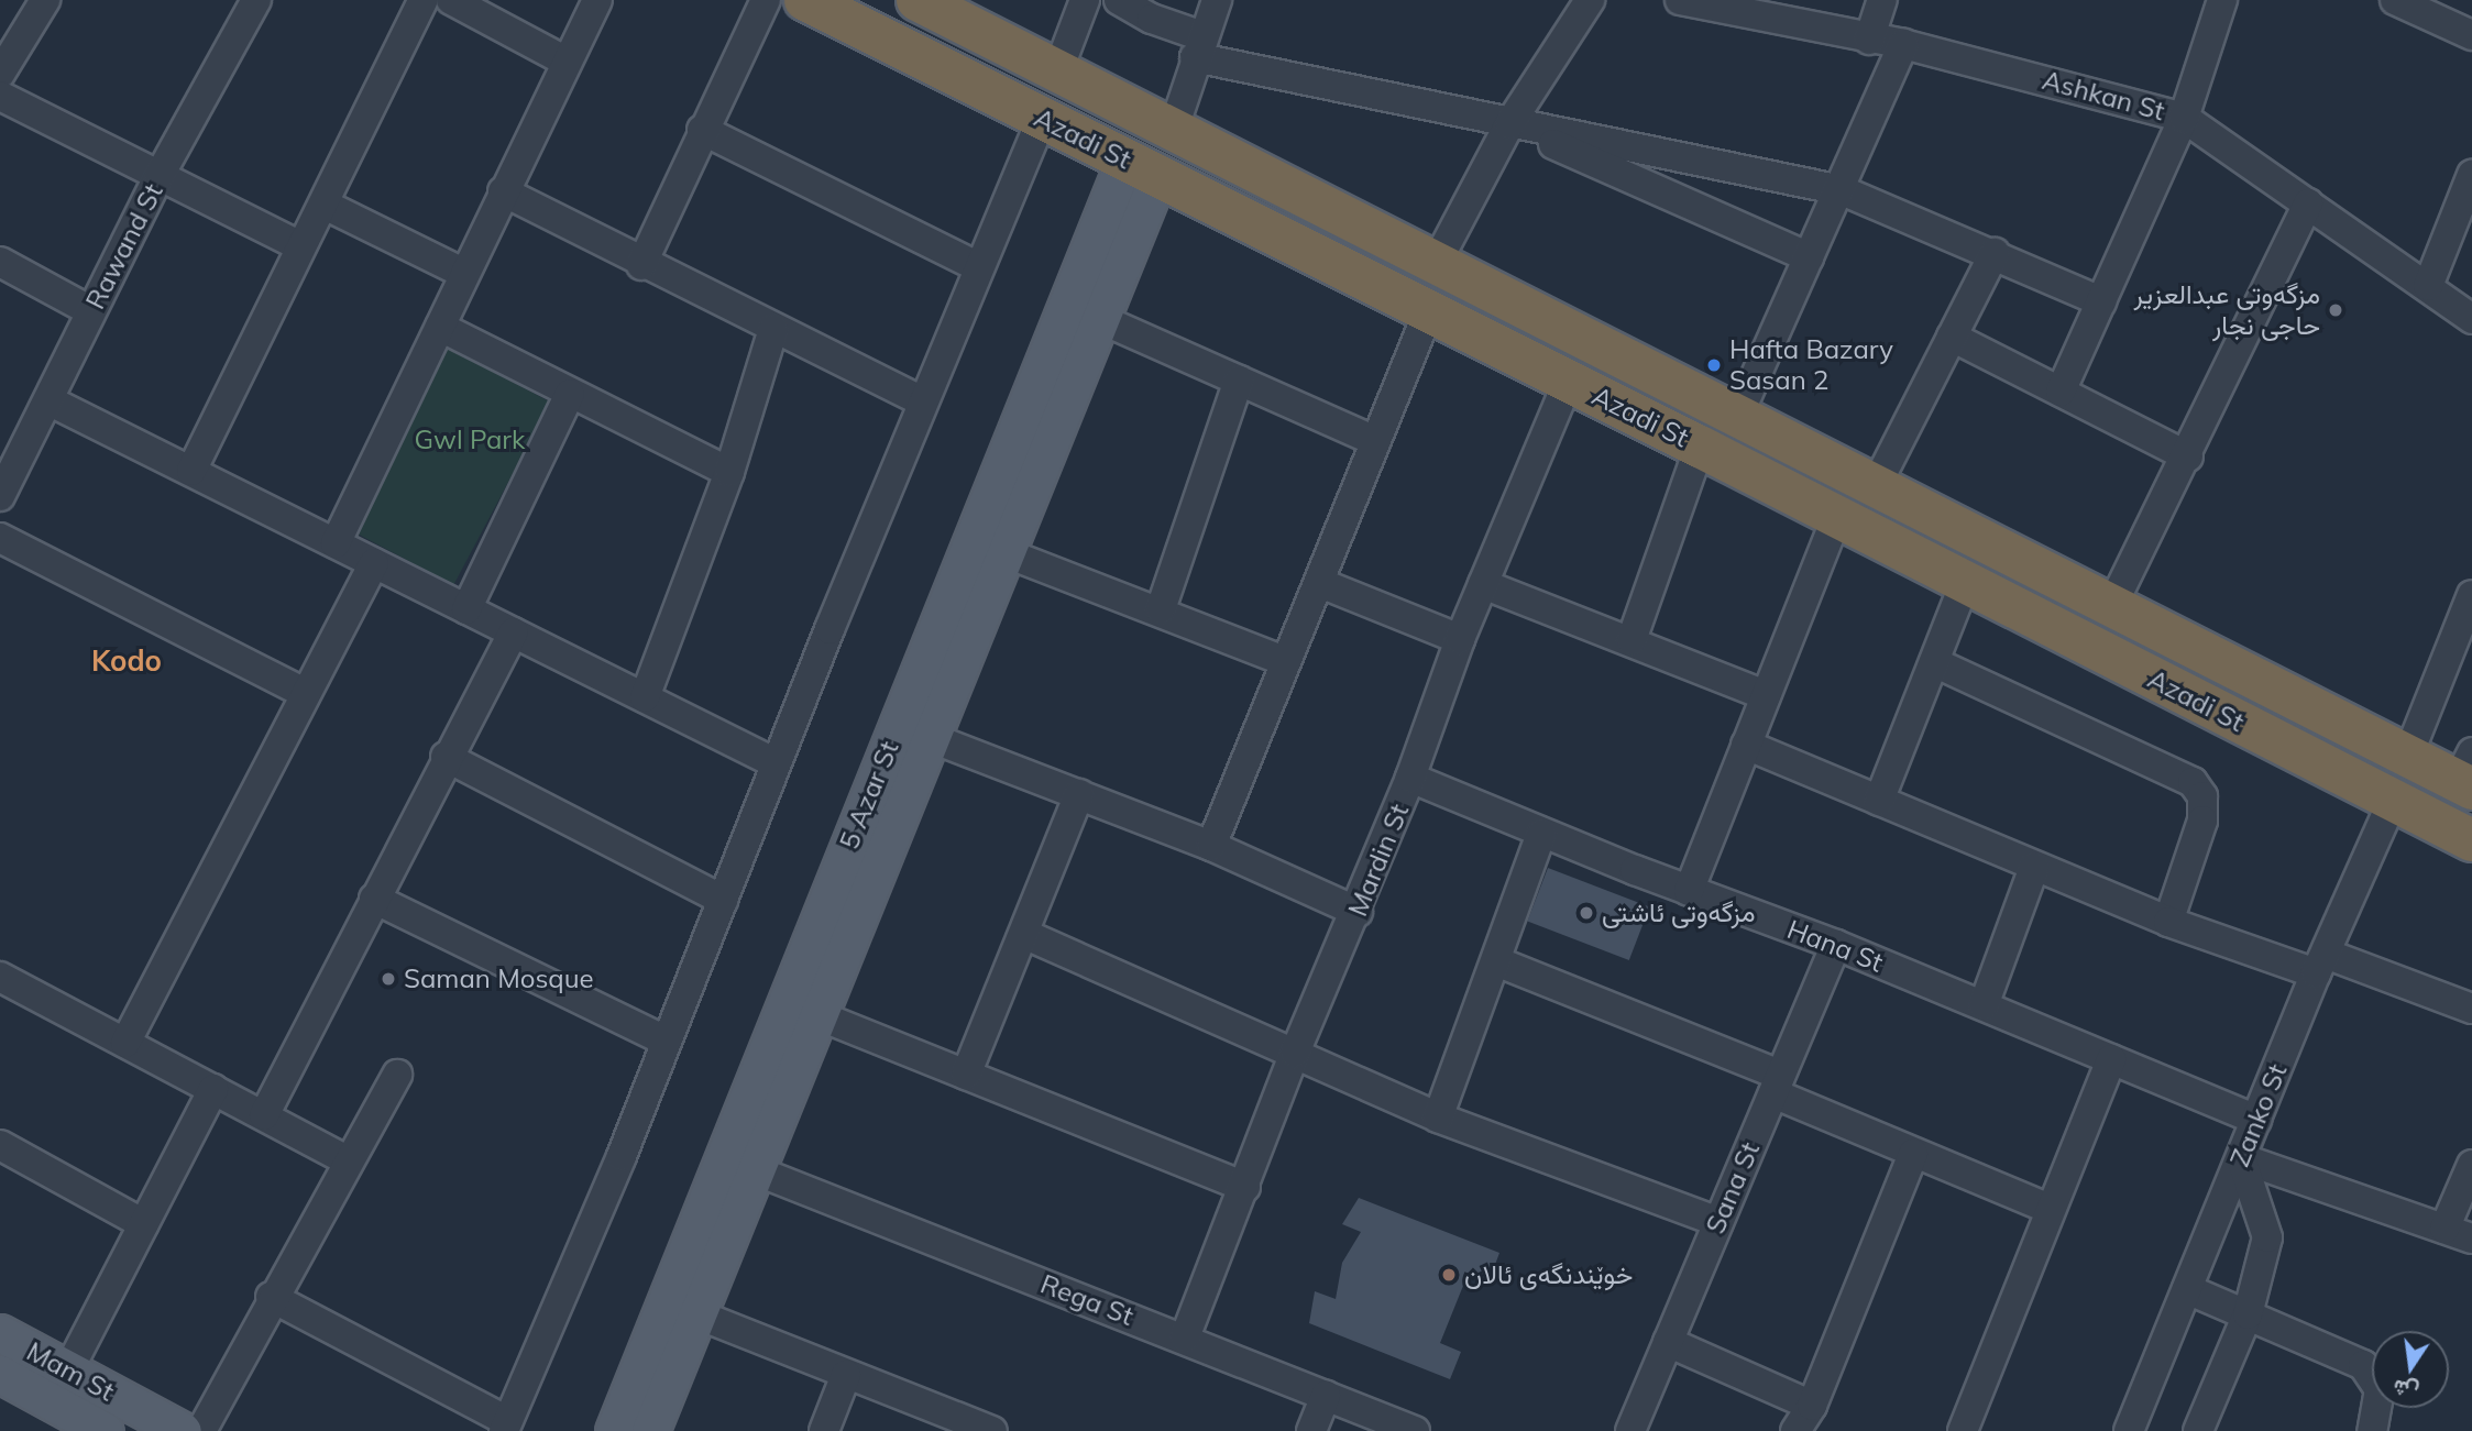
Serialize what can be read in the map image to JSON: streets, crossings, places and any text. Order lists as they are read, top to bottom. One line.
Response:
{"streets":{"highway":["Azadi St"],"main road":["5 Azar St","Mam St"],"street":["Ashkan St","Rawand St","Mardin St","Hana St","Zanko St","Sana St","Rega St"]},"crossings":[["Azadi St","5 Azar St"],["Azadi St","Mardin St"],["Azadi St","Zanko St"],["5 Azar St","Rega St"],["Mardin St","Hana St"],["Mardin St","Rega St"],["Hana St","Zanko St"],["Hana St","Sana St"]],"districts":["Kodo"],"parks":["Gwl Park"],"places":["مزگەوتی عبدالعزير حاجی نجار","Hafta Bazary Sasan 2","مزگەوتی ئاشتی","Saman Mosque","خوێندنگەی ئالان"],"north":"bottom"}
